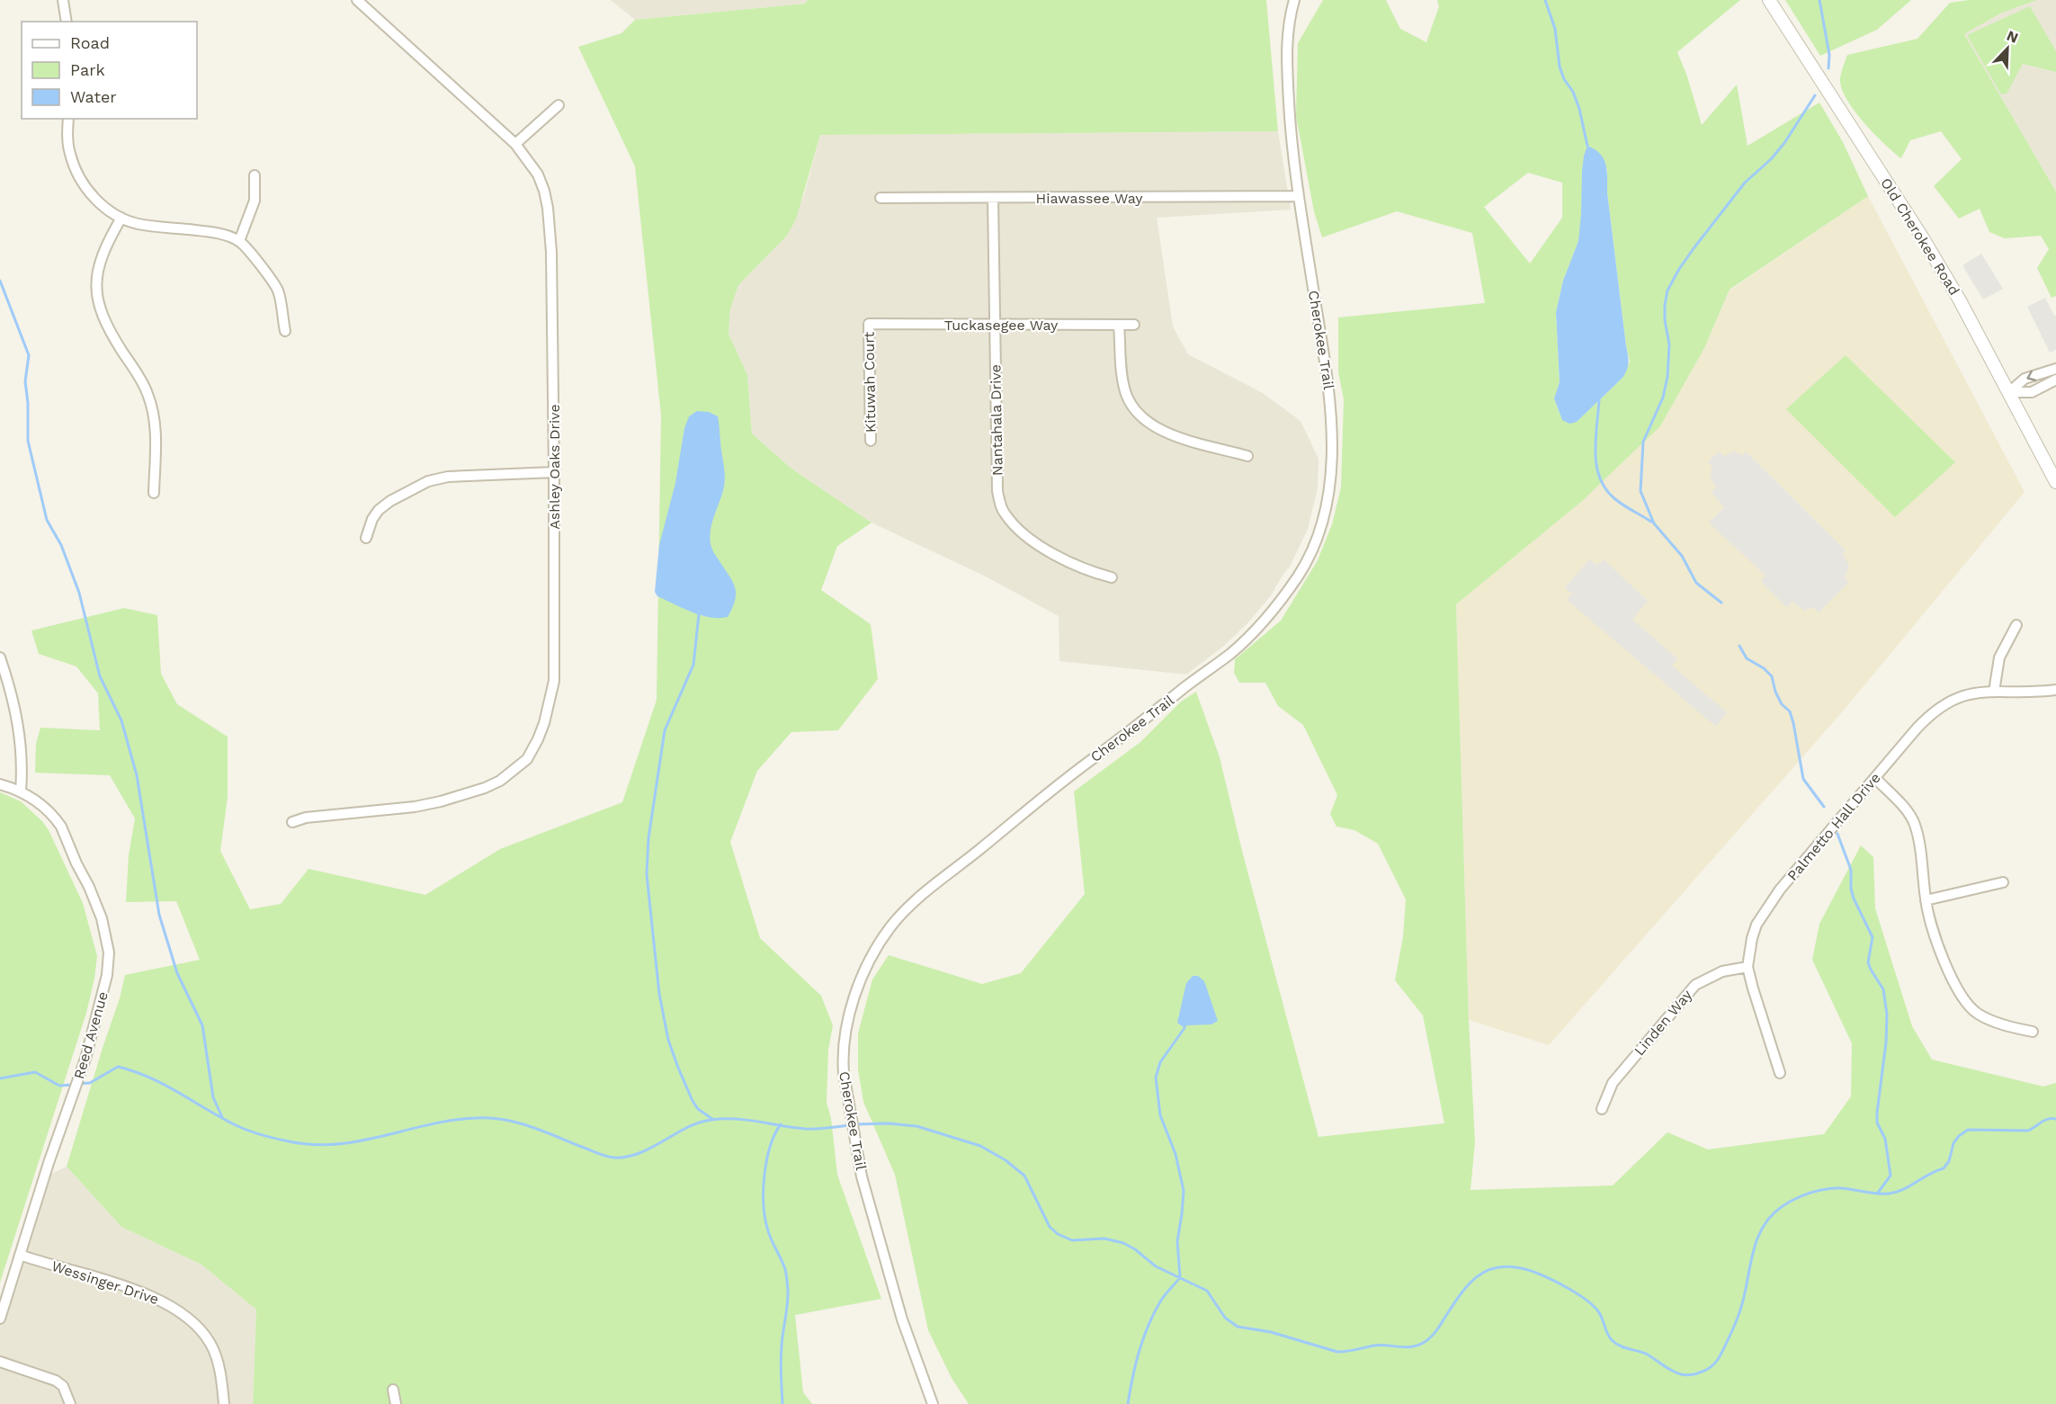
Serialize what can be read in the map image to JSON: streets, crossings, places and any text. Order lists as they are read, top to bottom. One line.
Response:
{"streets":{"street":["Hiawassee Way","Old Cherokee Road","Tuckasegee Way","Cherokee Trail","Kituwah Court","Nantahala Drive","Ashley Oaks Drive","Palmetto Hall Drive","Linden Way","Reed Avenue","Wessinger Drive"]},"crossings":[["Hiawassee Way","Cherokee Trail"],["Hiawassee Way","Nantahala Drive"],["Tuckasegee Way","Kituwah Court"],["Tuckasegee Way","Nantahala Drive"],["Palmetto Hall Drive","Linden Way"],["Reed Avenue","Wessinger Drive"]],"legend":["Road","Park","Water"],"north":"top right"}
